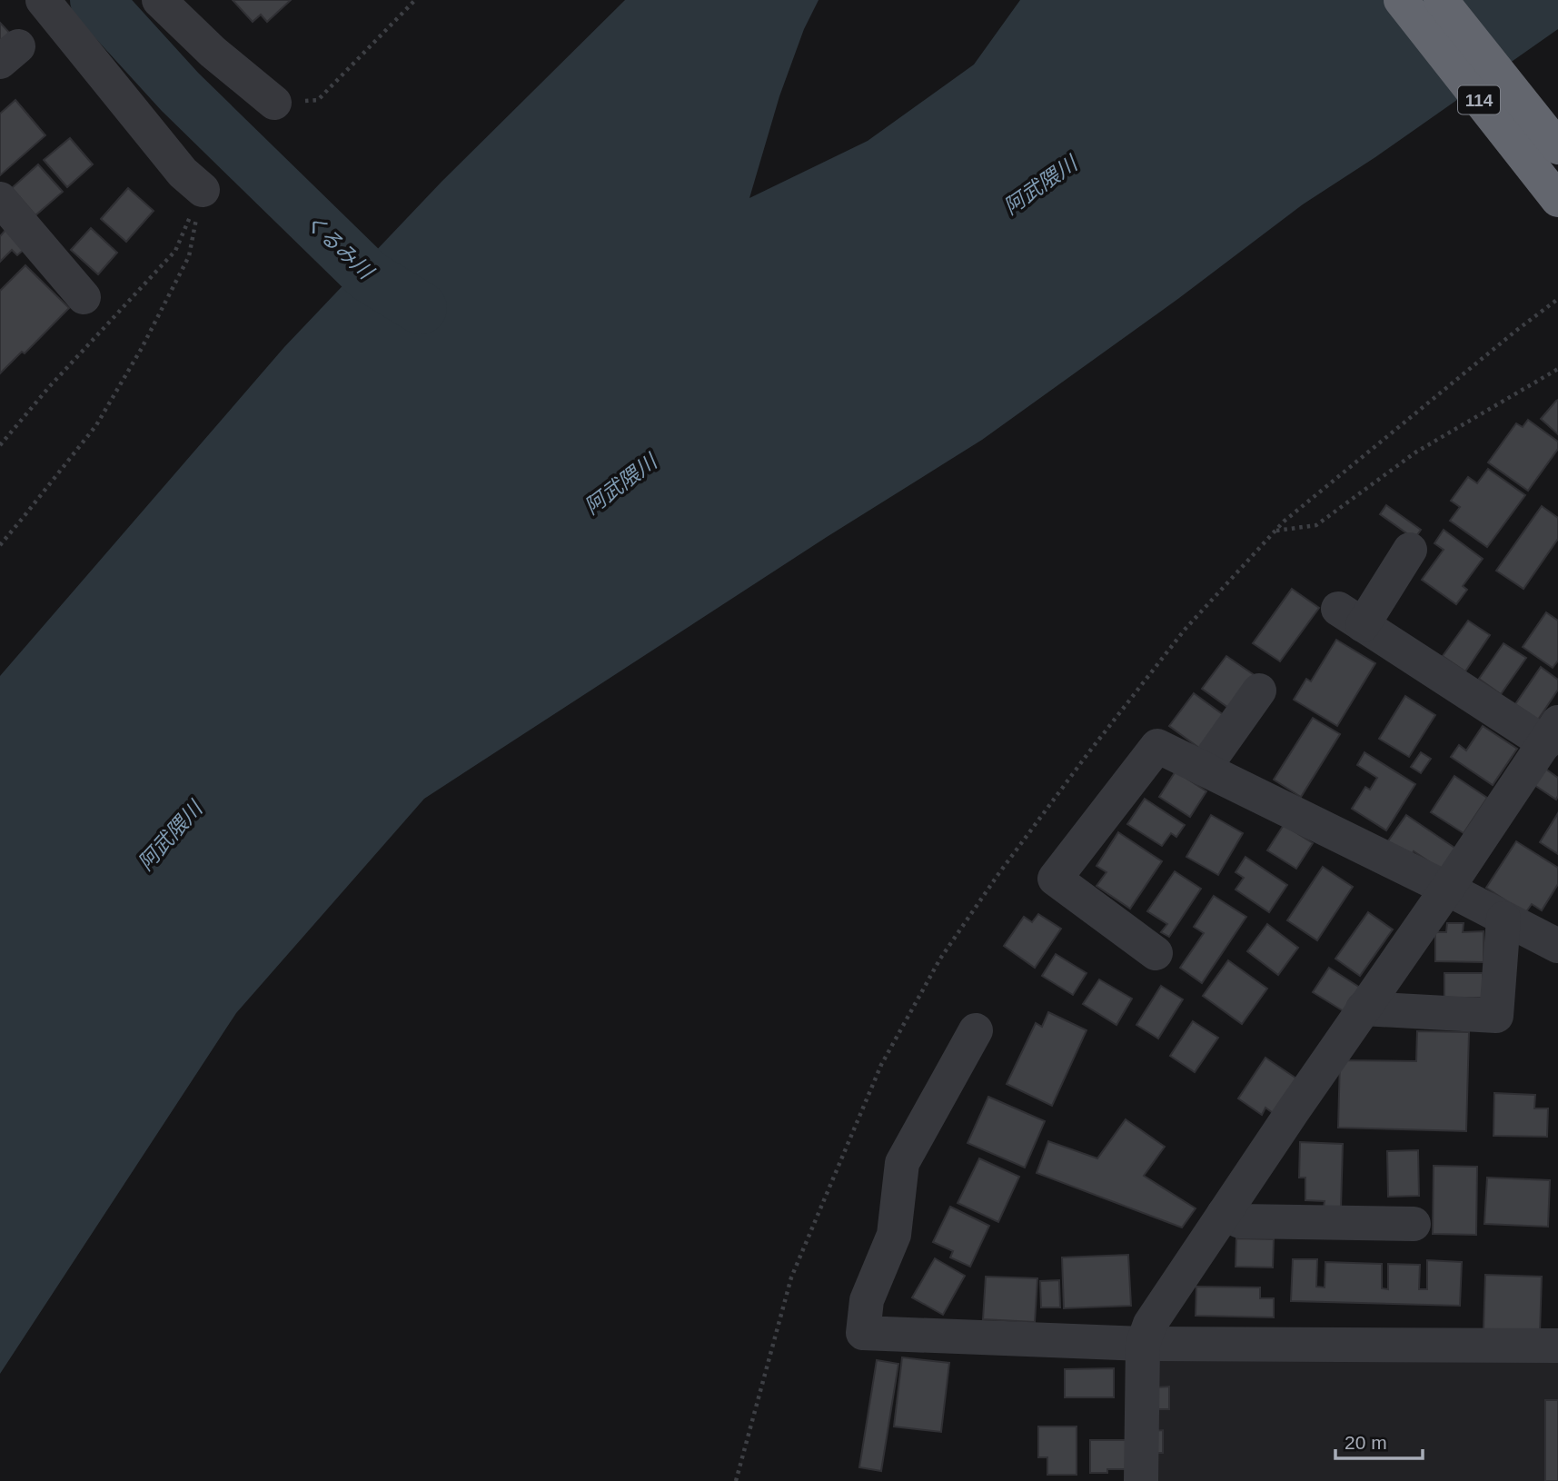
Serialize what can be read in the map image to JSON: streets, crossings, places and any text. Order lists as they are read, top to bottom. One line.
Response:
{"streets":{"highway":["114"]},"water":["阿武隈川","くるみ川"],"scale_bar":"20 m"}
